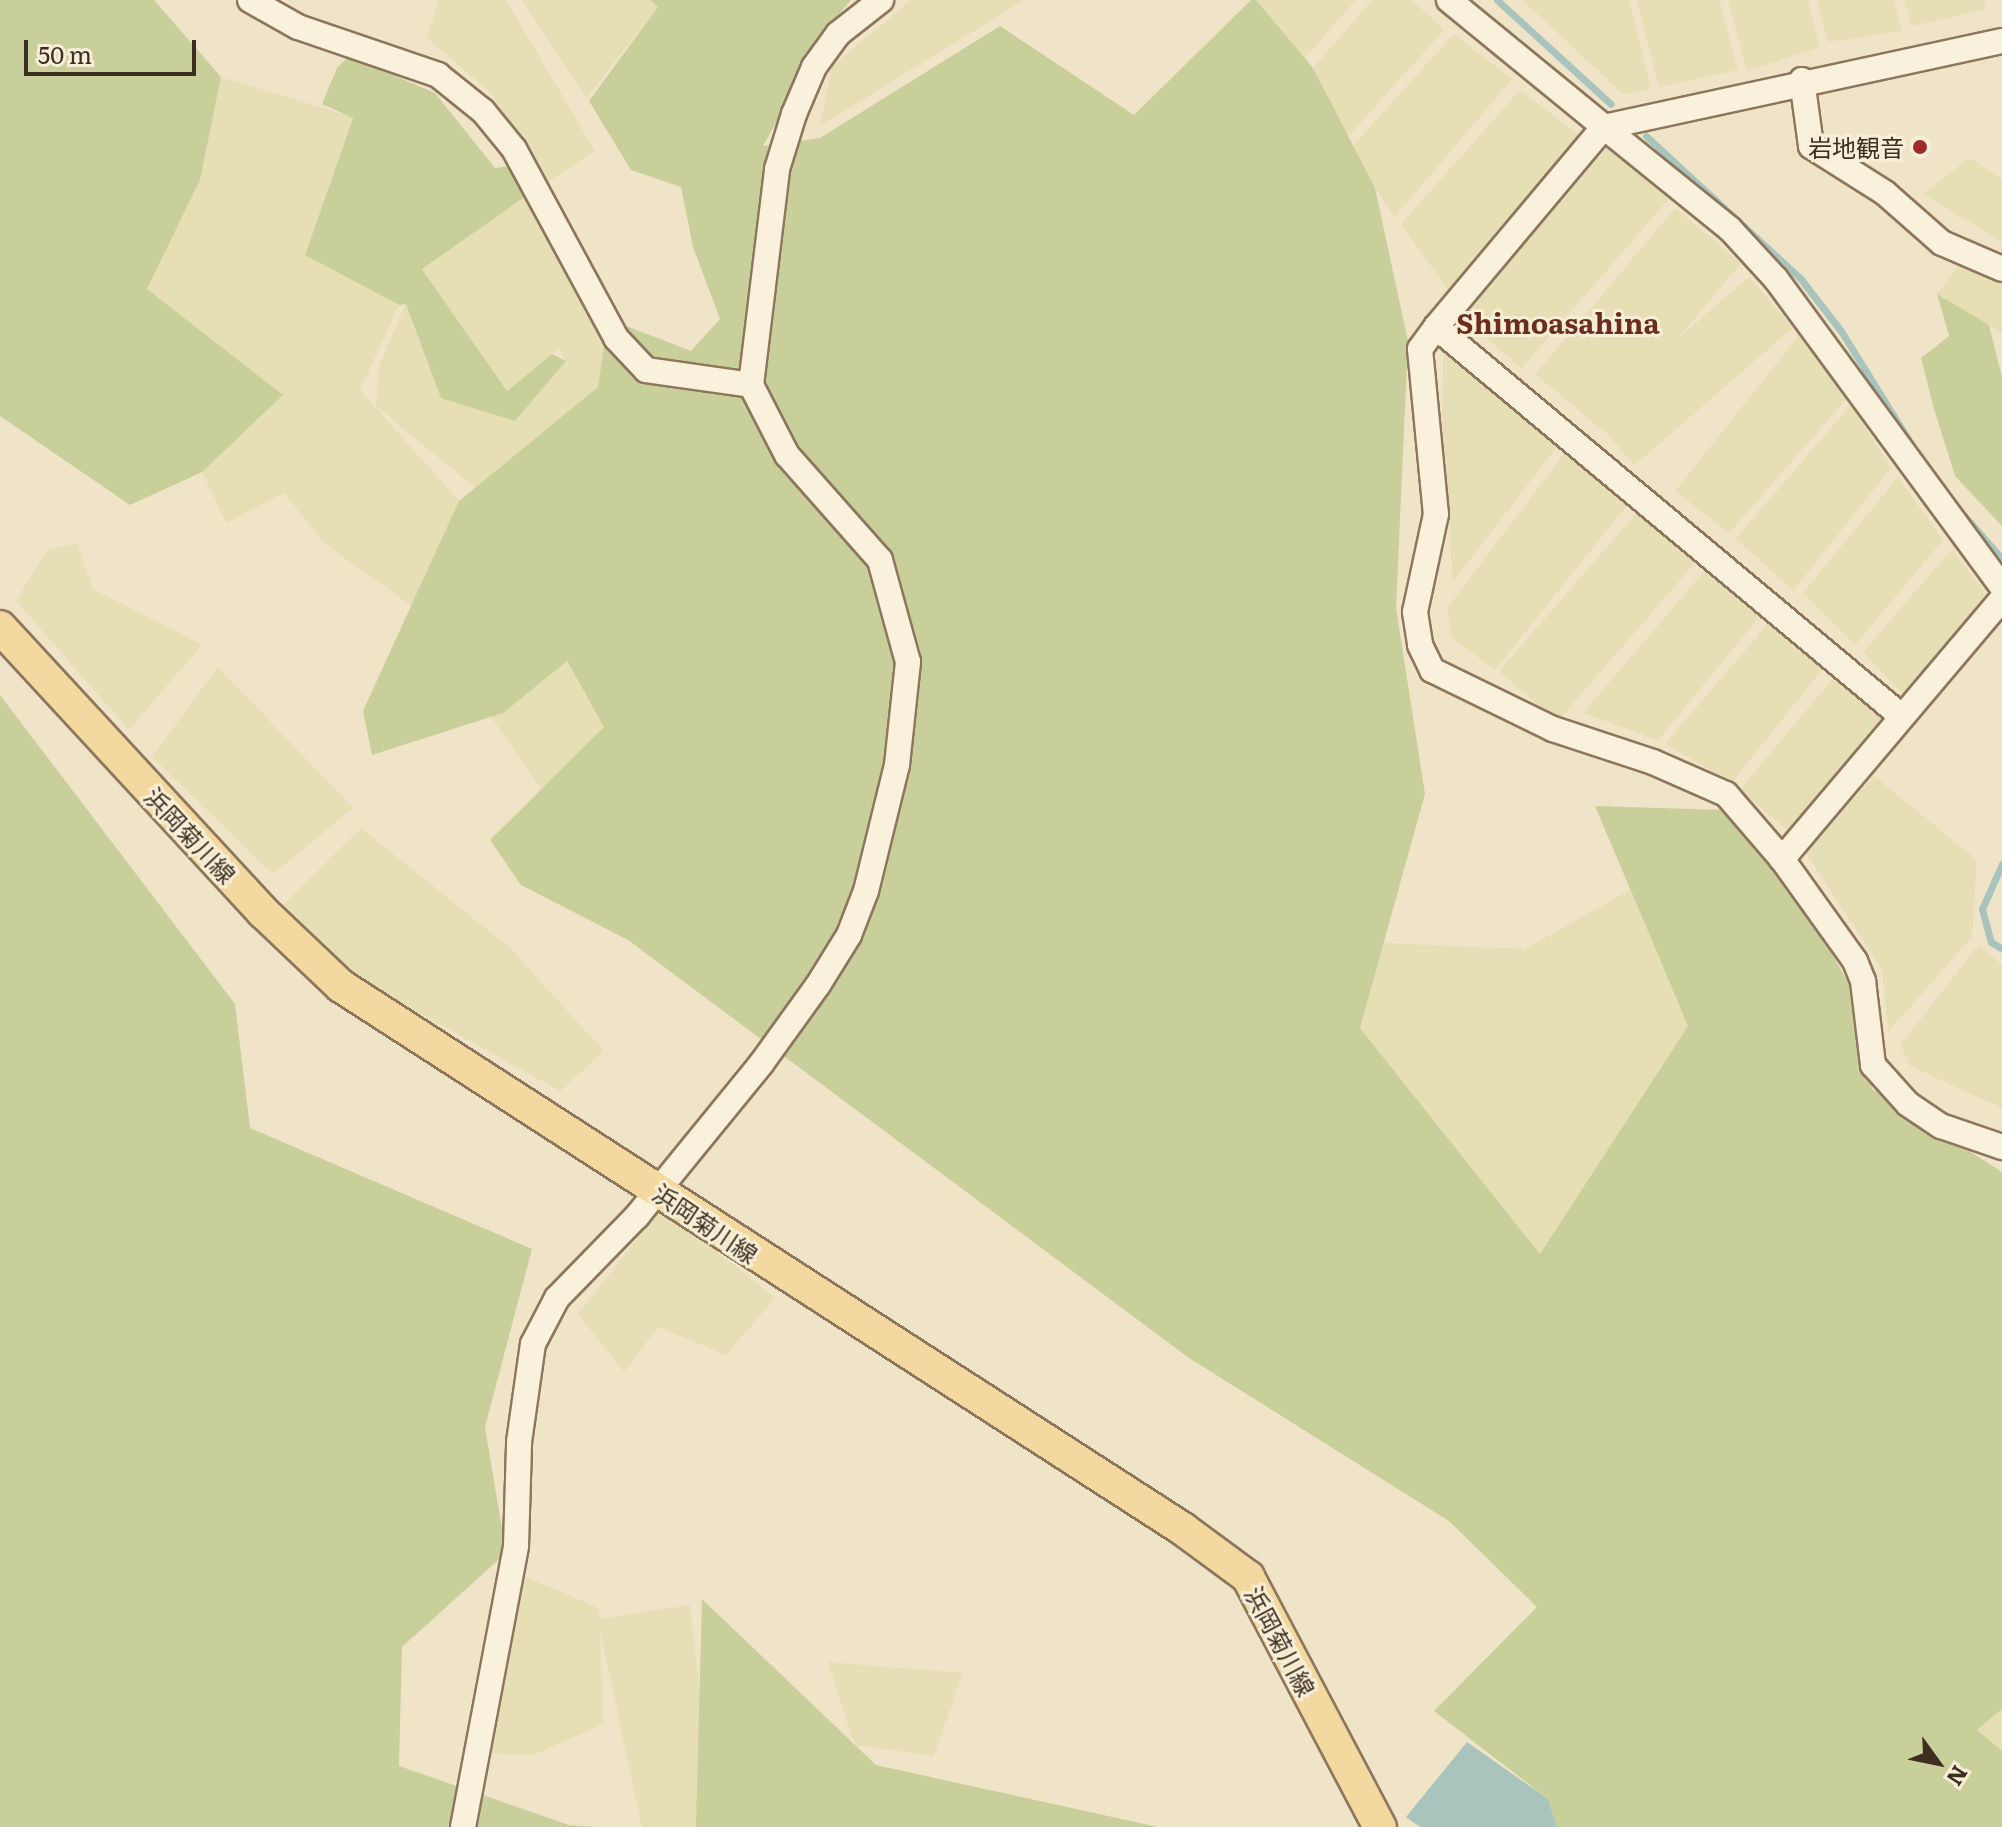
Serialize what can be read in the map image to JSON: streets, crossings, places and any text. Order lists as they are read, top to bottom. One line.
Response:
{"streets":{"main road":["浜岡菊川線"]},"districts":["Shimoasahina"],"places":["岩地観音"],"scale_bar":"50 m","north":"bottom right"}
